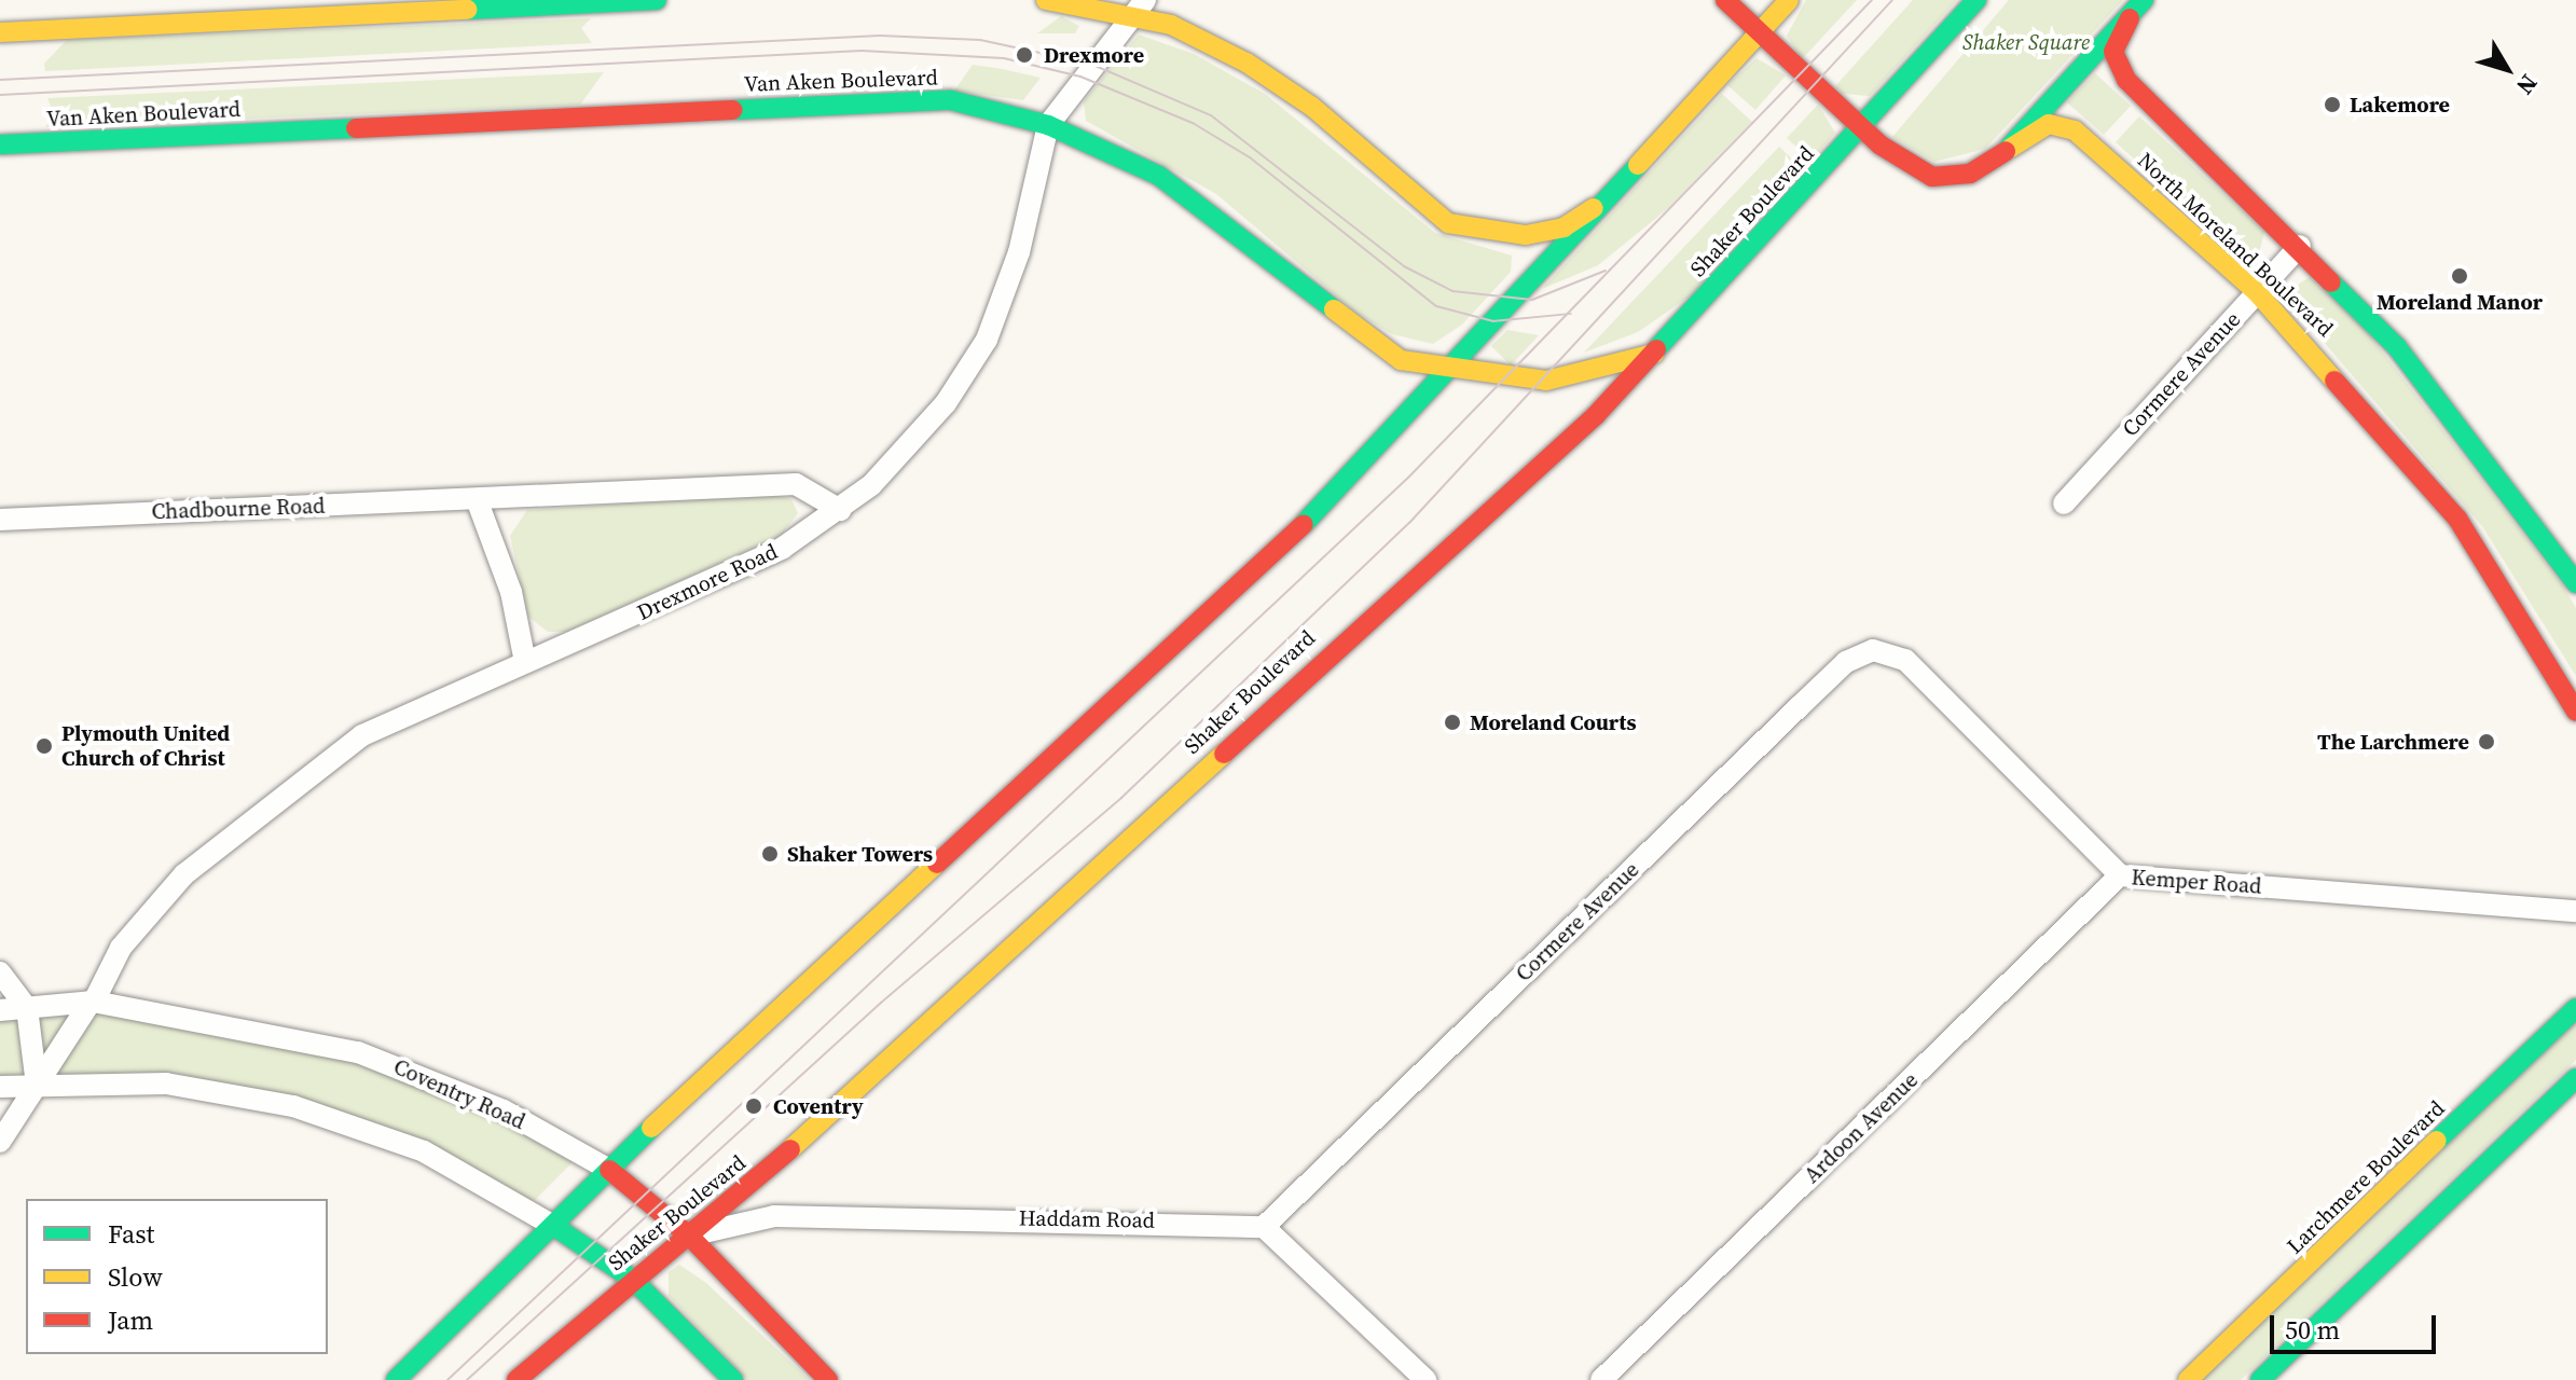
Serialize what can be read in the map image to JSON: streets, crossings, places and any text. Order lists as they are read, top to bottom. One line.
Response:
{"streets":{"main road":["Van Aken Boulevard","Shaker Boulevard","North Moreland Boulevard","Coventry Road","Larchmere Boulevard"],"street":["Cormere Avenue","Chadbourne Road","Drexmore Road","Kemper Road","Ardoon Avenue","Haddam Road"]},"crossings":[["Van Aken Boulevard","Shaker Boulevard"],["Van Aken Boulevard","Drexmore Road"],["Shaker Boulevard","Coventry Road"],["Shaker Boulevard","Haddam Road"],["North Moreland Boulevard","Cormere Avenue"],["Cormere Avenue","Kemper Road"],["Cormere Avenue","Haddam Road"],["Chadbourne Road","Drexmore Road"],["Drexmore Road","Coventry Road"],["Kemper Road","Ardoon Avenue"],["Coventry Road","Haddam Road"]],"parks":["Shaker Square"],"places":["Drexmore","Lakemore","Moreland Manor","Moreland Courts","The Larchmere","Plymouth United Church of Christ","Shaker Towers","Coventry"],"legend":["Fast","Slow","Jam"],"scale_bar":"50 m","north":"bottom right"}
